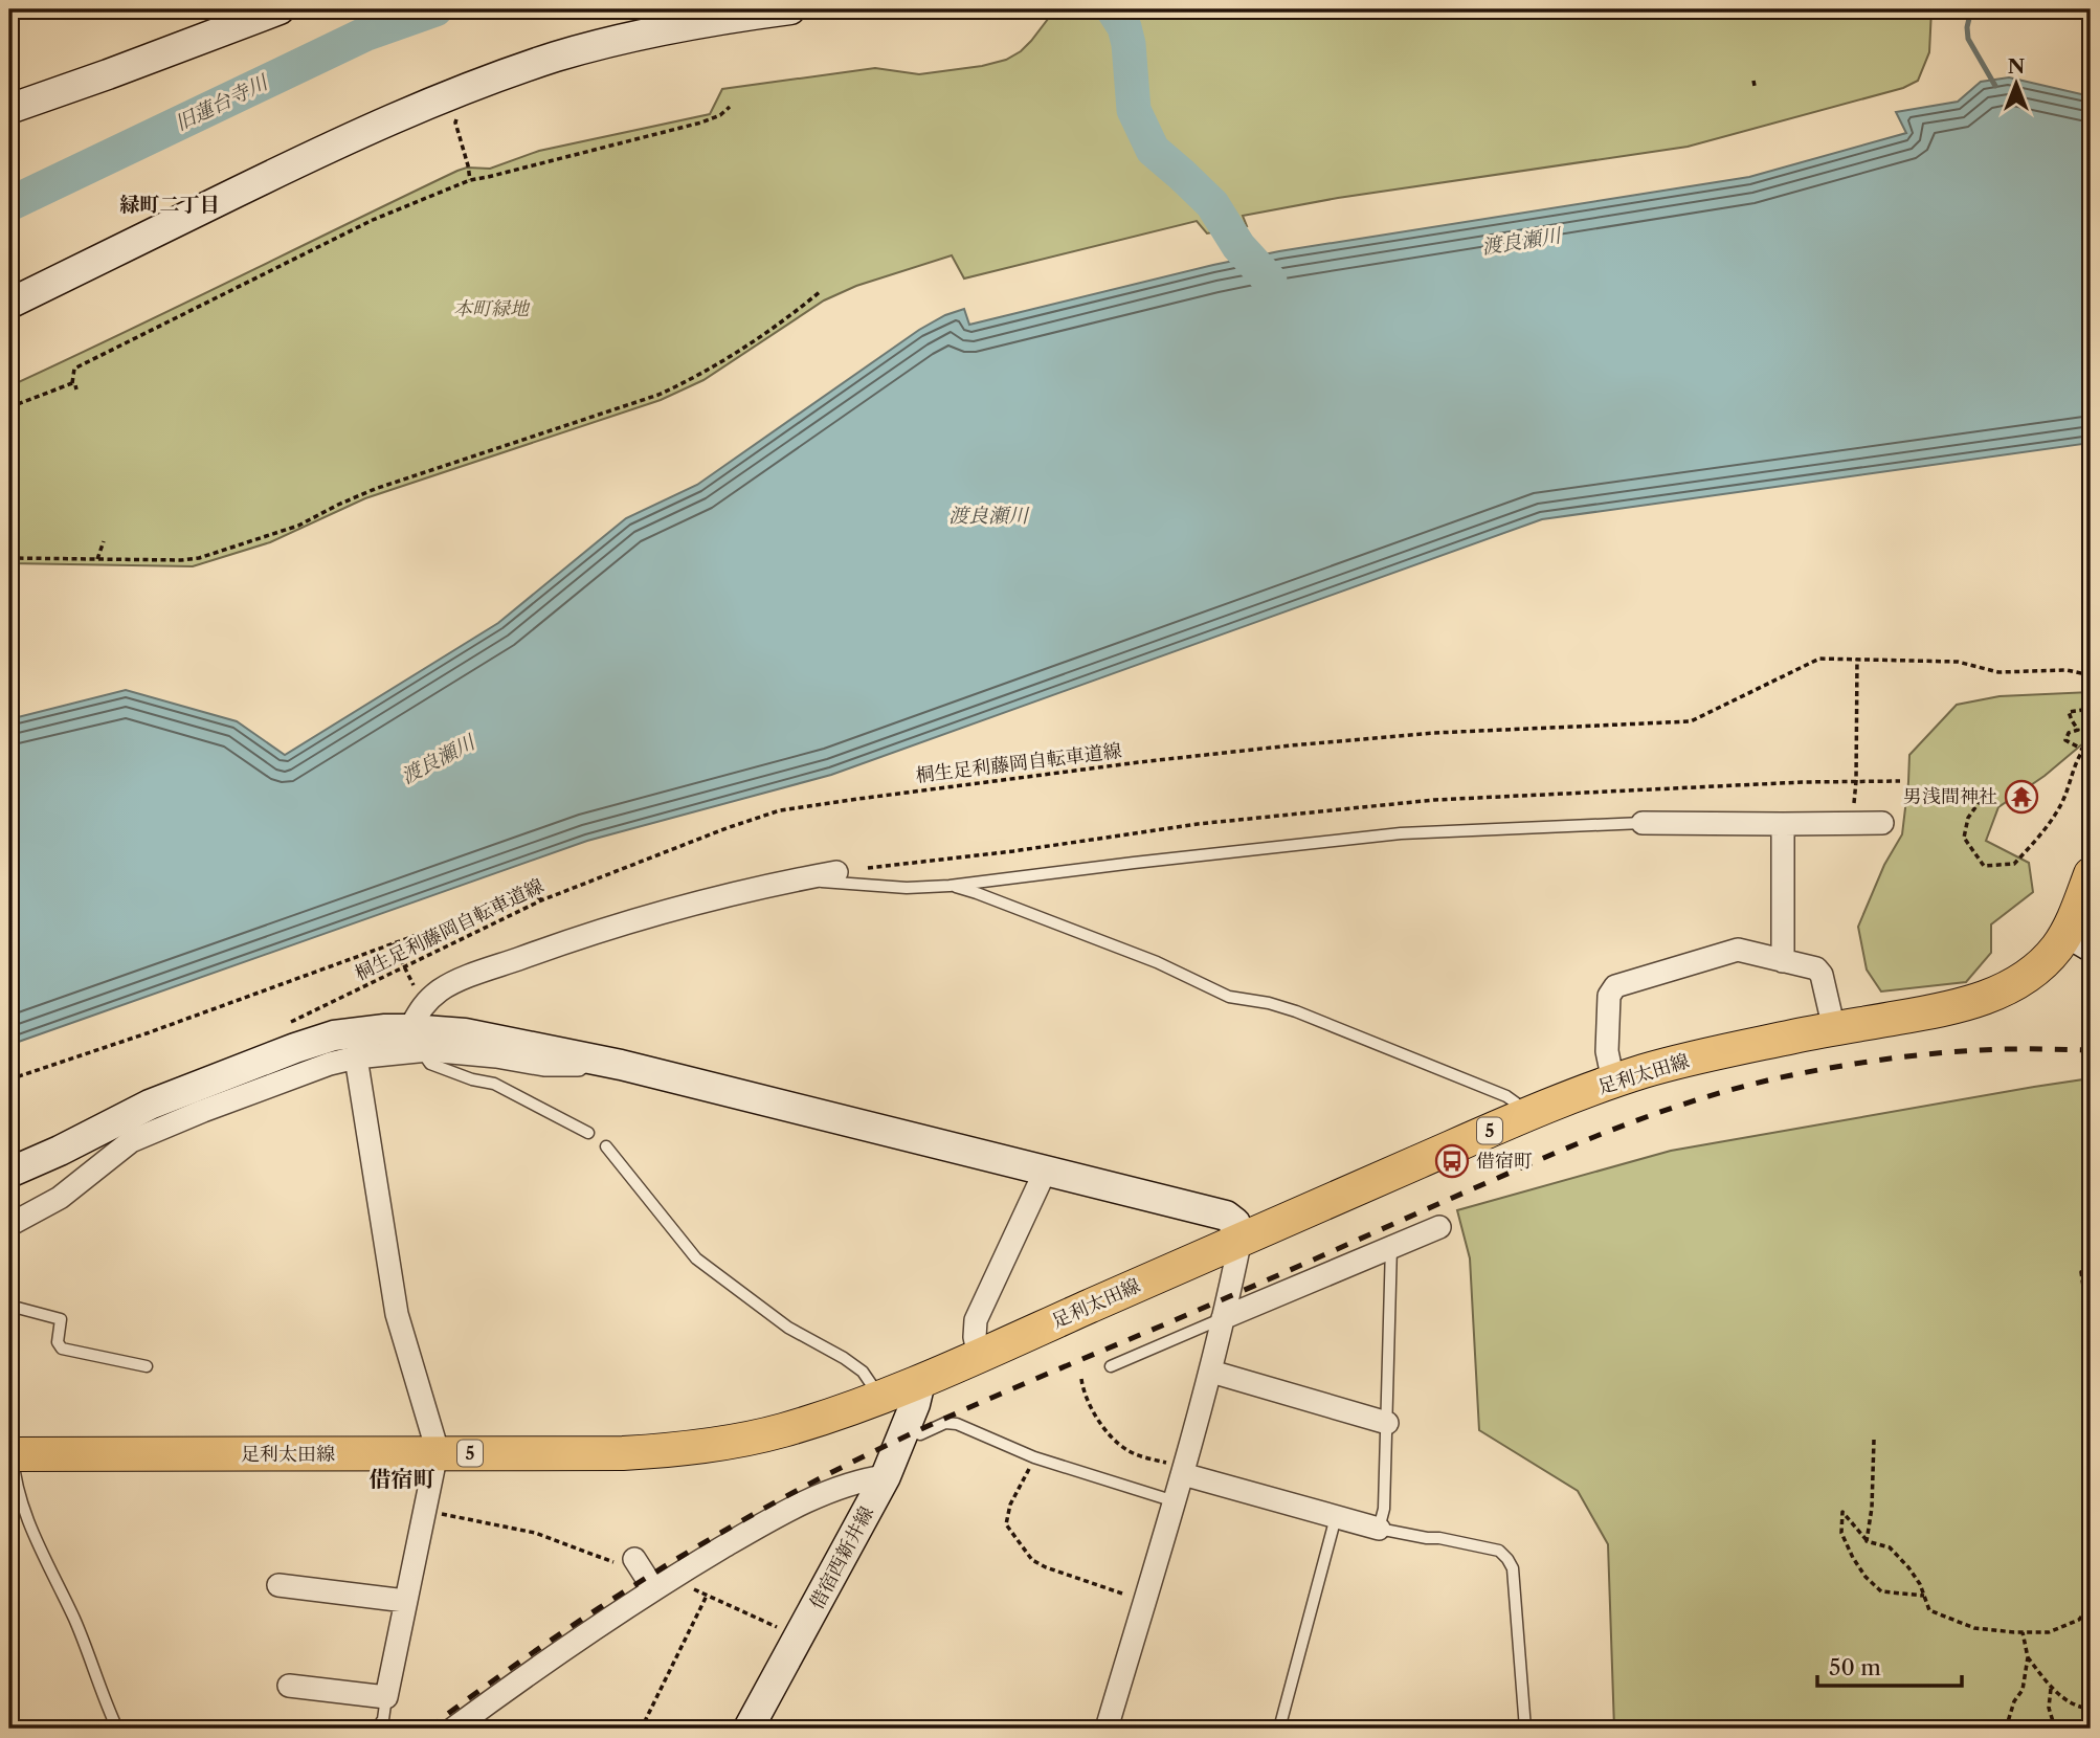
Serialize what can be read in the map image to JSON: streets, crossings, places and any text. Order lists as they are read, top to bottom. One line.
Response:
{"streets":{"main road":["足利太田線","5"],"street":["借宿西新井線"],"path":["桐生足利藤岡自転車道線"]},"crossings":[["足利太田線","借宿西新井線"]],"districts":["緑町二丁目","借宿町"],"water":["旧蓮台寺川","渡良瀬川"],"parks":["本町緑地"],"places":{"temple":["男浅間神社"],"bus stop":["借宿町"]},"scale_bar":"50 m","north":"top"}
